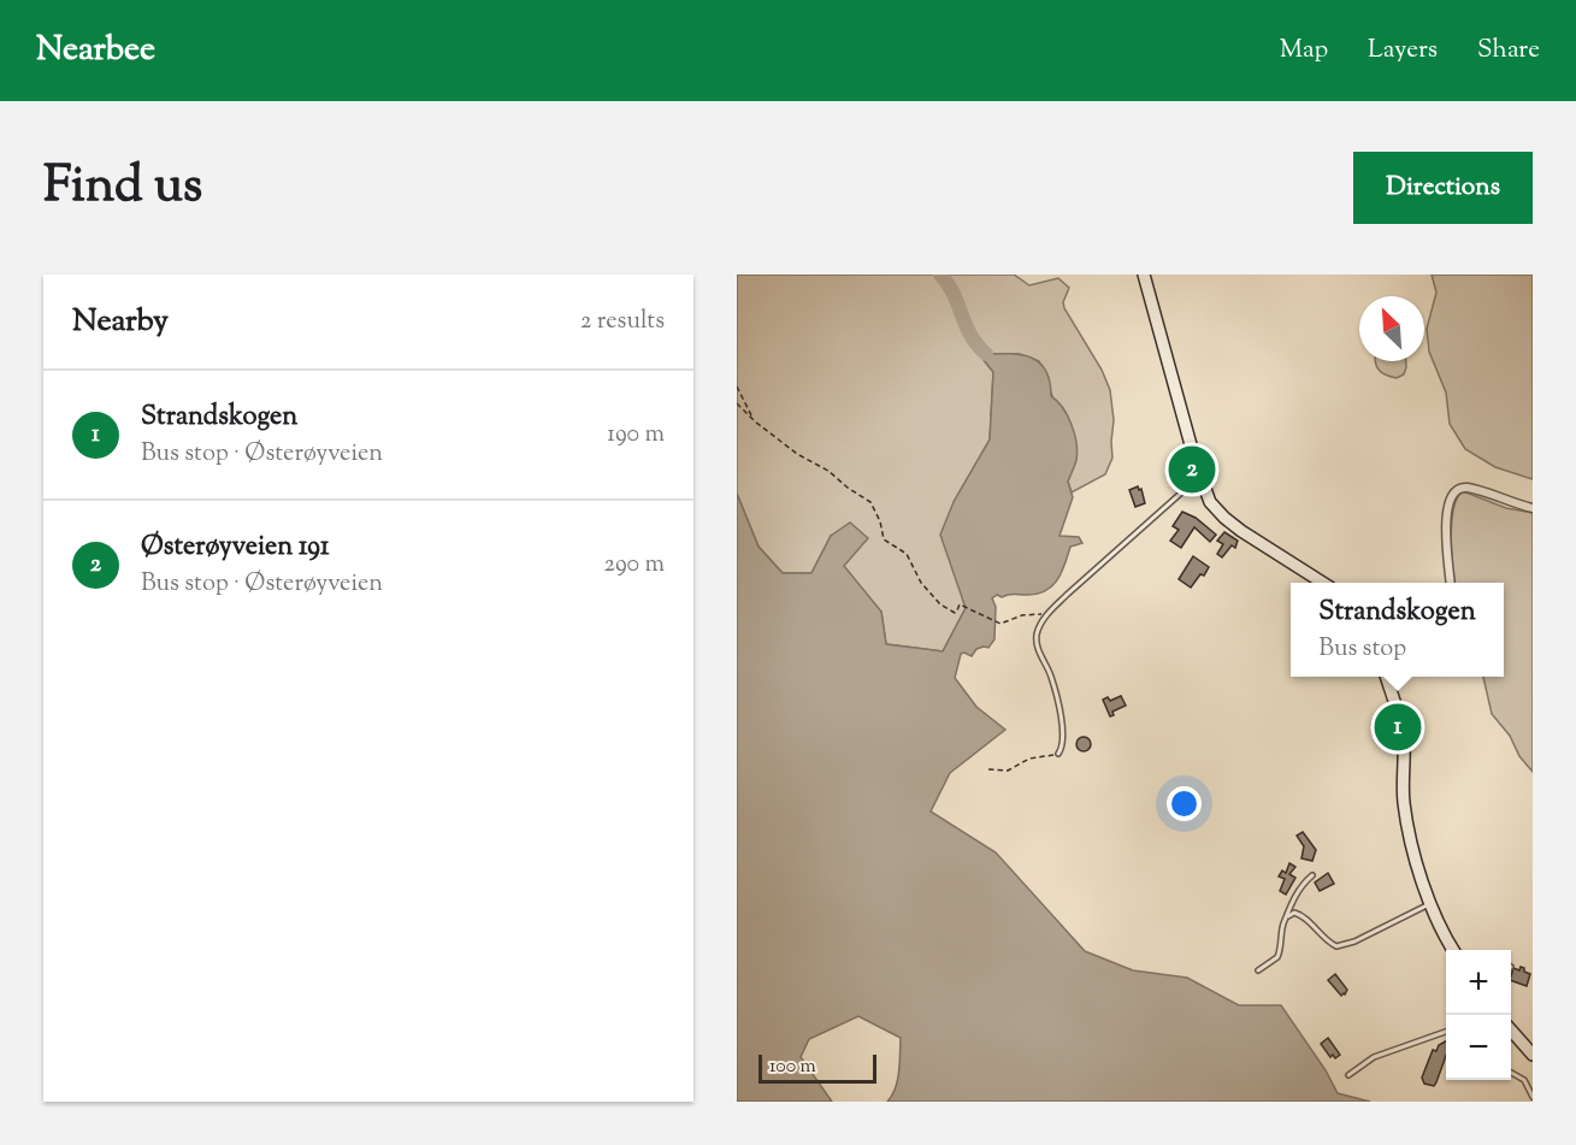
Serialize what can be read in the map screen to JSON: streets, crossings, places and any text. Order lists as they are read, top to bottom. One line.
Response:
{"scale_bar":"100 m","north":"top left","page":{"header":"Nearbee","nav":["Map","Layers","Share"],"title":"Find us","buttons":"Directions","heading":["Nearby","2 results"],"list":[{"mark":"1","name":"Strandskogen","note":"Bus stop · Østerøyveien","value":"190 m"},{"mark":"2","name":"Østerøyveien 191","note":"Bus stop · Østerøyveien","value":"290 m"}],"pins":["2","1"],"popup":["Strandskogen","Bus stop"],"map_buttons":["+","−"],"scale":"100 m"}}
